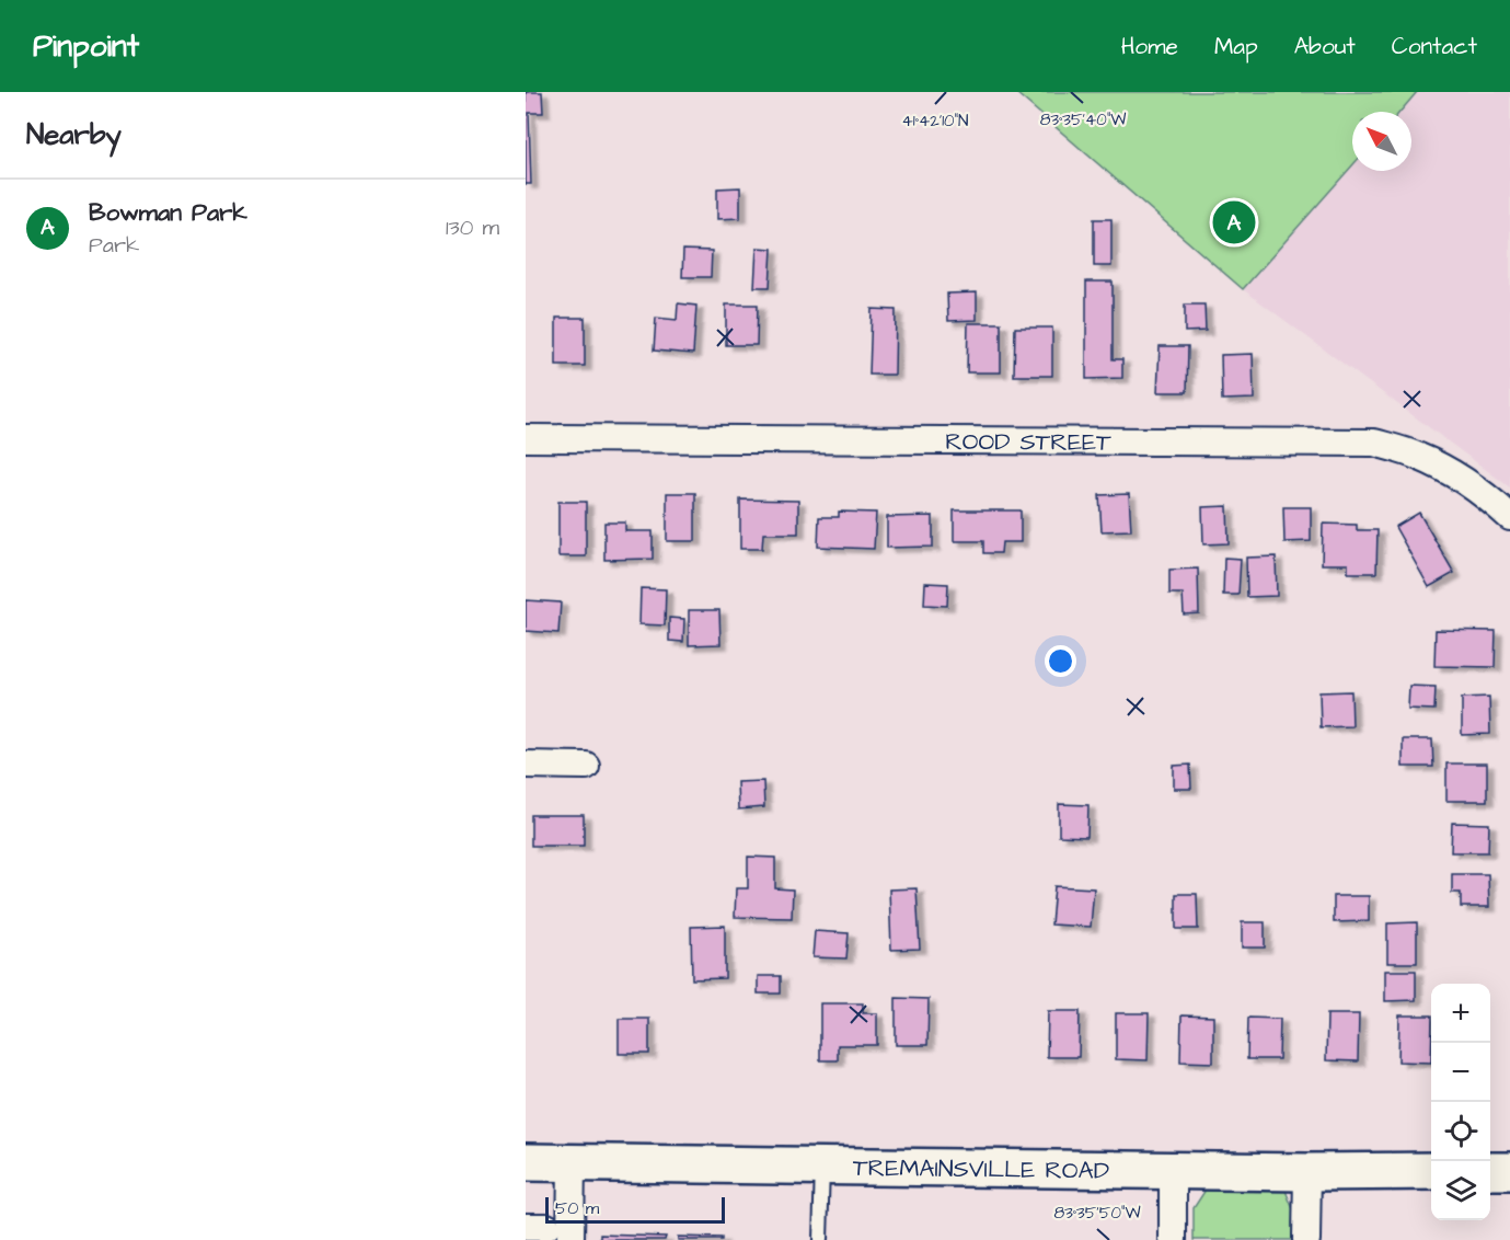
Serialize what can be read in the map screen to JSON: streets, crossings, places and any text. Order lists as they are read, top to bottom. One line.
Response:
{"streets":{"street":["ROOD STREET","TREMAINSVILLE ROAD"]},"scale_bar":"50 m","north":"top left","page":{"header":"Pinpoint","nav":["Home","Map","About","Contact"],"heading":"Nearby","list":[{"mark":"A","name":"Bowman Park","note":"Park","value":"130 m"}],"pins":"A","map_buttons":["+","−"],"scale":"50 m"},"coordinates":["83°35'40\"W","41°42'10\"N","83°35'50\"W"]}
